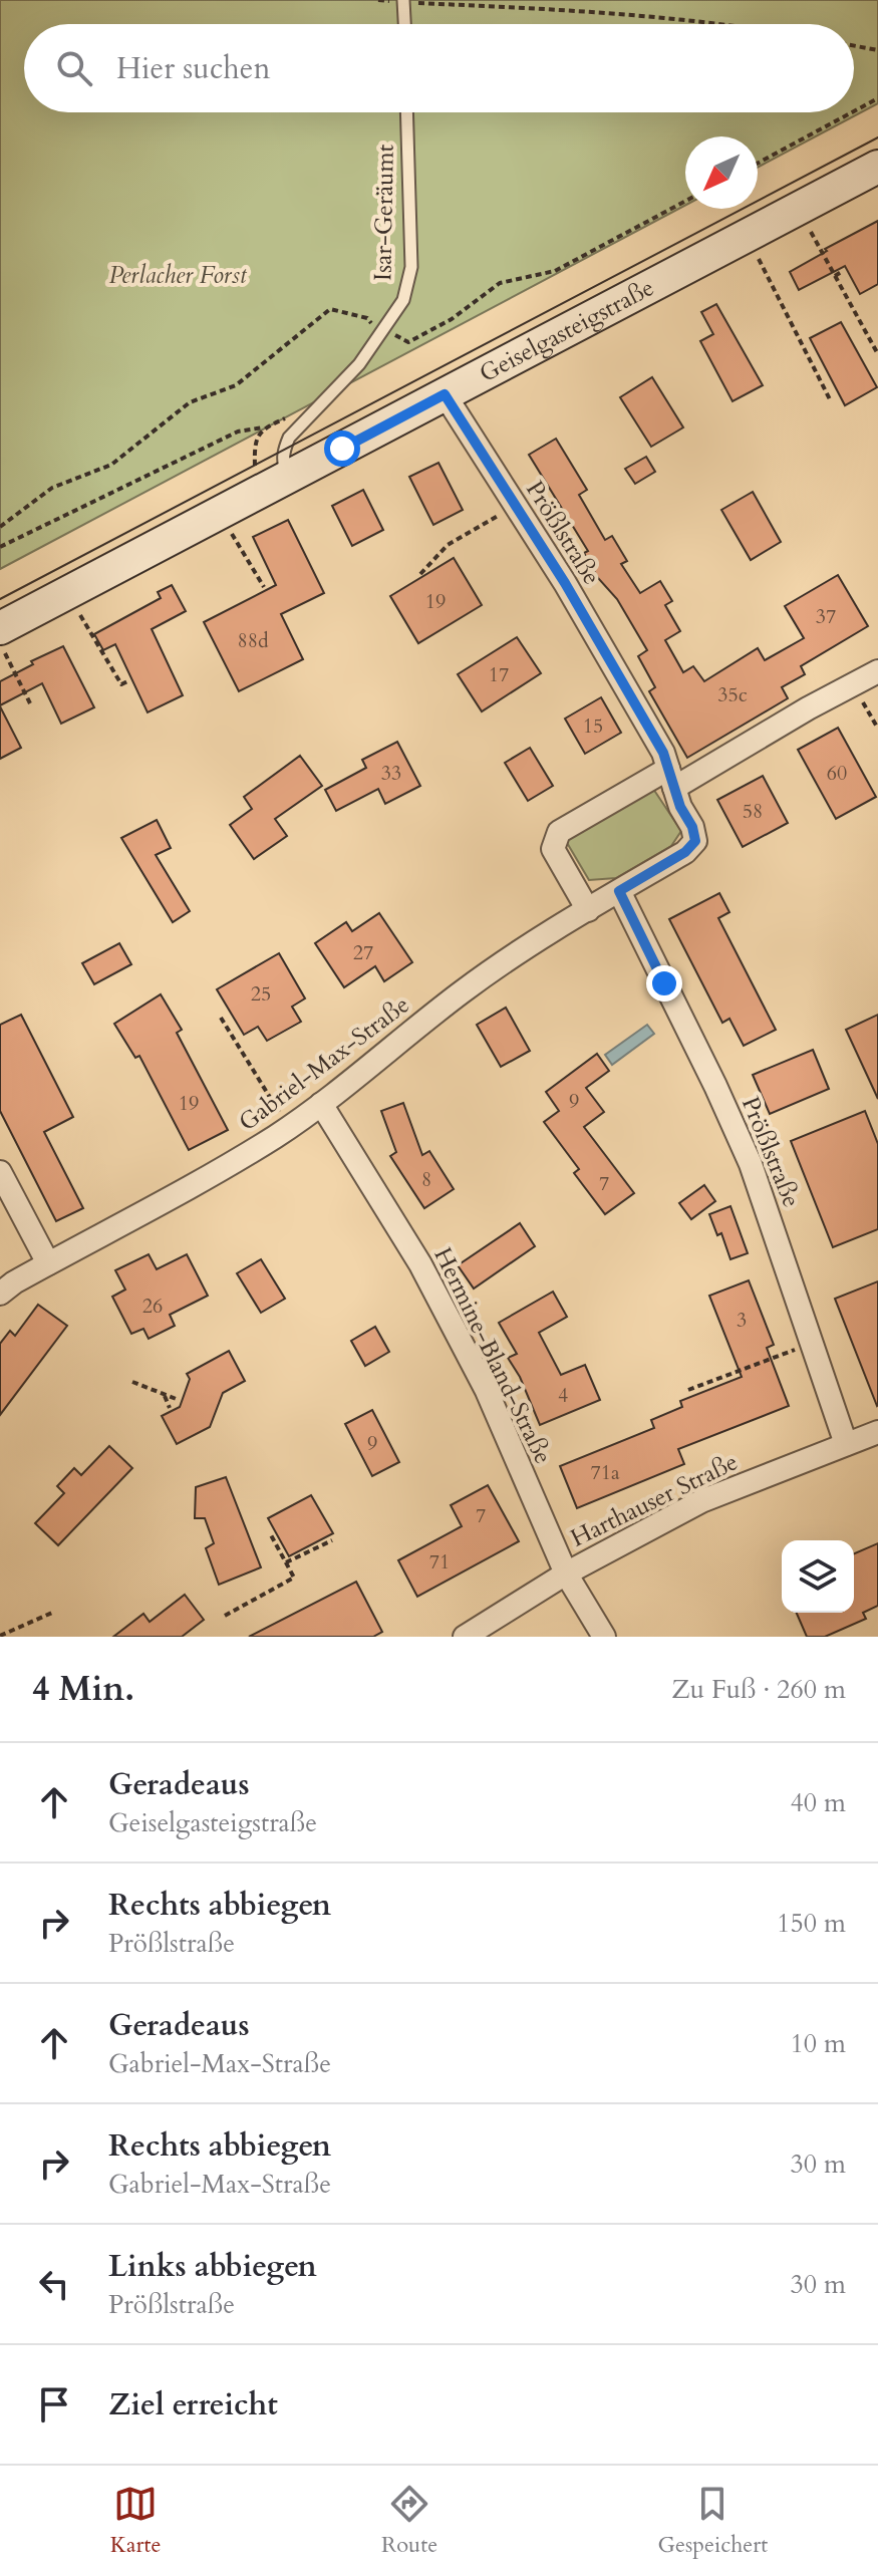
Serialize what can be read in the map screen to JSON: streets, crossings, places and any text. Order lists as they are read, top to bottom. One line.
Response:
{"streets":{"main road":["Geiselgasteigstraße"],"street":["Prößlstraße","Gabriel-Max-Straße","Hermine-Bland-Straße","Harthauser Straße"],"lane":["Isar-Geräumt"]},"crossings":[["Isar-Geräumt","Geiselgasteigstraße"],["Geiselgasteigstraße","Prößlstraße"],["Prößlstraße","Gabriel-Max-Straße"],["Prößlstraße","Harthauser Straße"],["Gabriel-Max-Straße","Hermine-Bland-Straße"],["Hermine-Bland-Straße","Harthauser Straße"]],"parks":["Perlacher Forst"],"house_numbers":["19","37","88d","17","35c","15","33","60","58","27","25","9","19","8","7","26","3","4","9","71a","7","71"],"north":"bottom left","page":{"search":"Hier suchen","heading":["4 Min.","Zu Fuß · 260 m"],"list":[["Geradeaus","Geiselgasteigstraße","40 m"],["Rechts abbiegen","Prößlstraße","150 m"],["Geradeaus","Gabriel-Max-Straße","10 m"],["Rechts abbiegen","Gabriel-Max-Straße","30 m"],["Links abbiegen","Prößlstraße","30 m"],"Ziel erreicht"],"nav":["Karte","Route","Gespeichert"]}}
